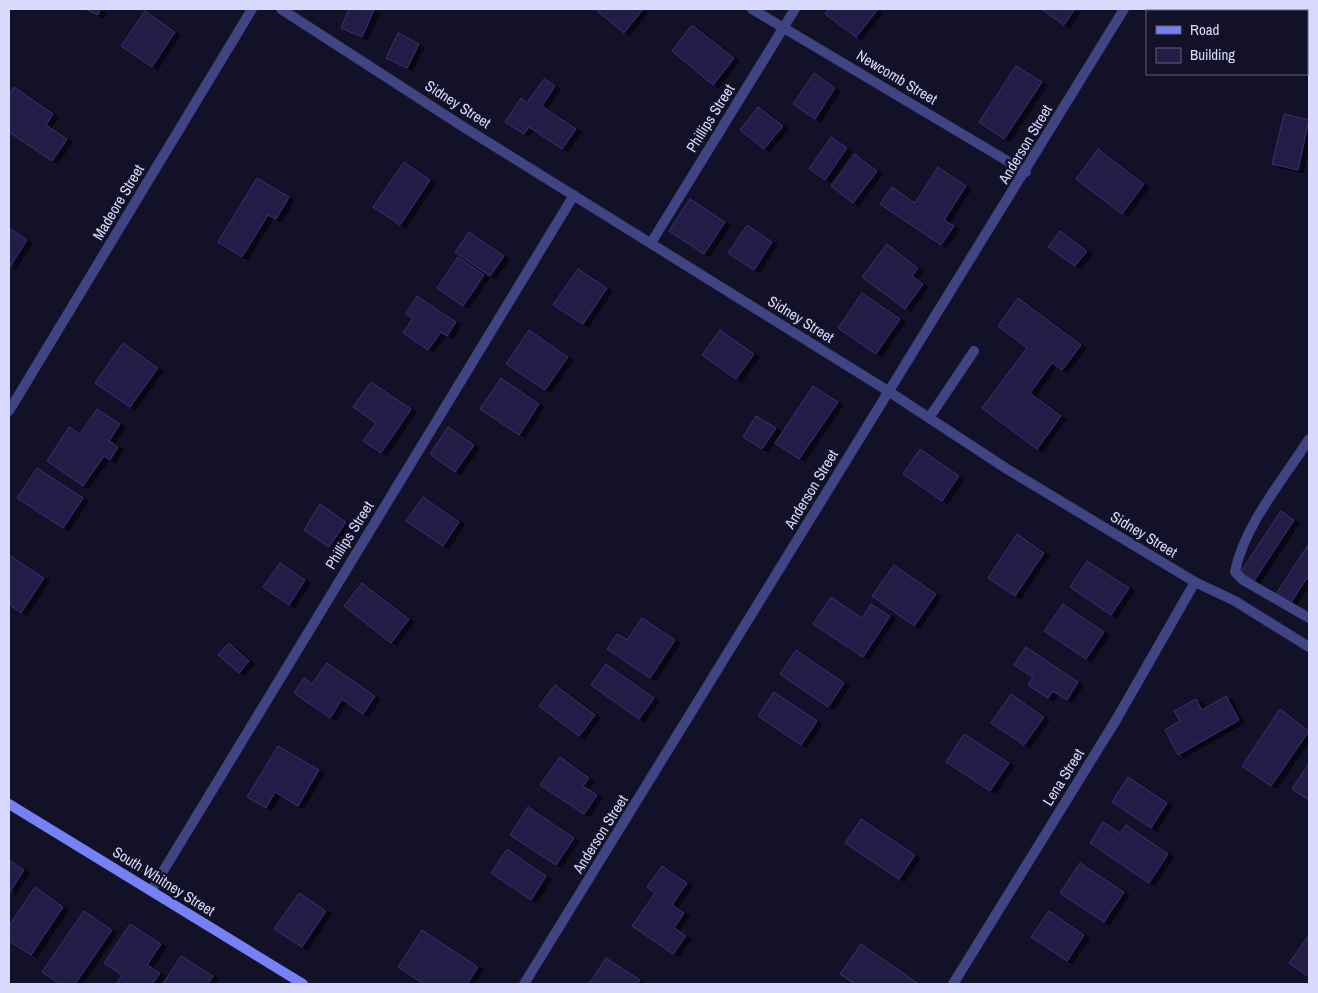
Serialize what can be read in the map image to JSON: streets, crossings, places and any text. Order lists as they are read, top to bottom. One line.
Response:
{"streets":{"street":["Newcomb Street","Sidney Street","Phillips Street","Anderson Street","Madeore Street","Lena Street","South Whitney Street"]},"crossings":[["Newcomb Street","Phillips Street"],["Newcomb Street","Anderson Street"],["Sidney Street","Phillips Street"],["Sidney Street","Anderson Street"],["Sidney Street","Lena Street"],["Phillips Street","South Whitney Street"]],"legend":["Road","Building"]}
